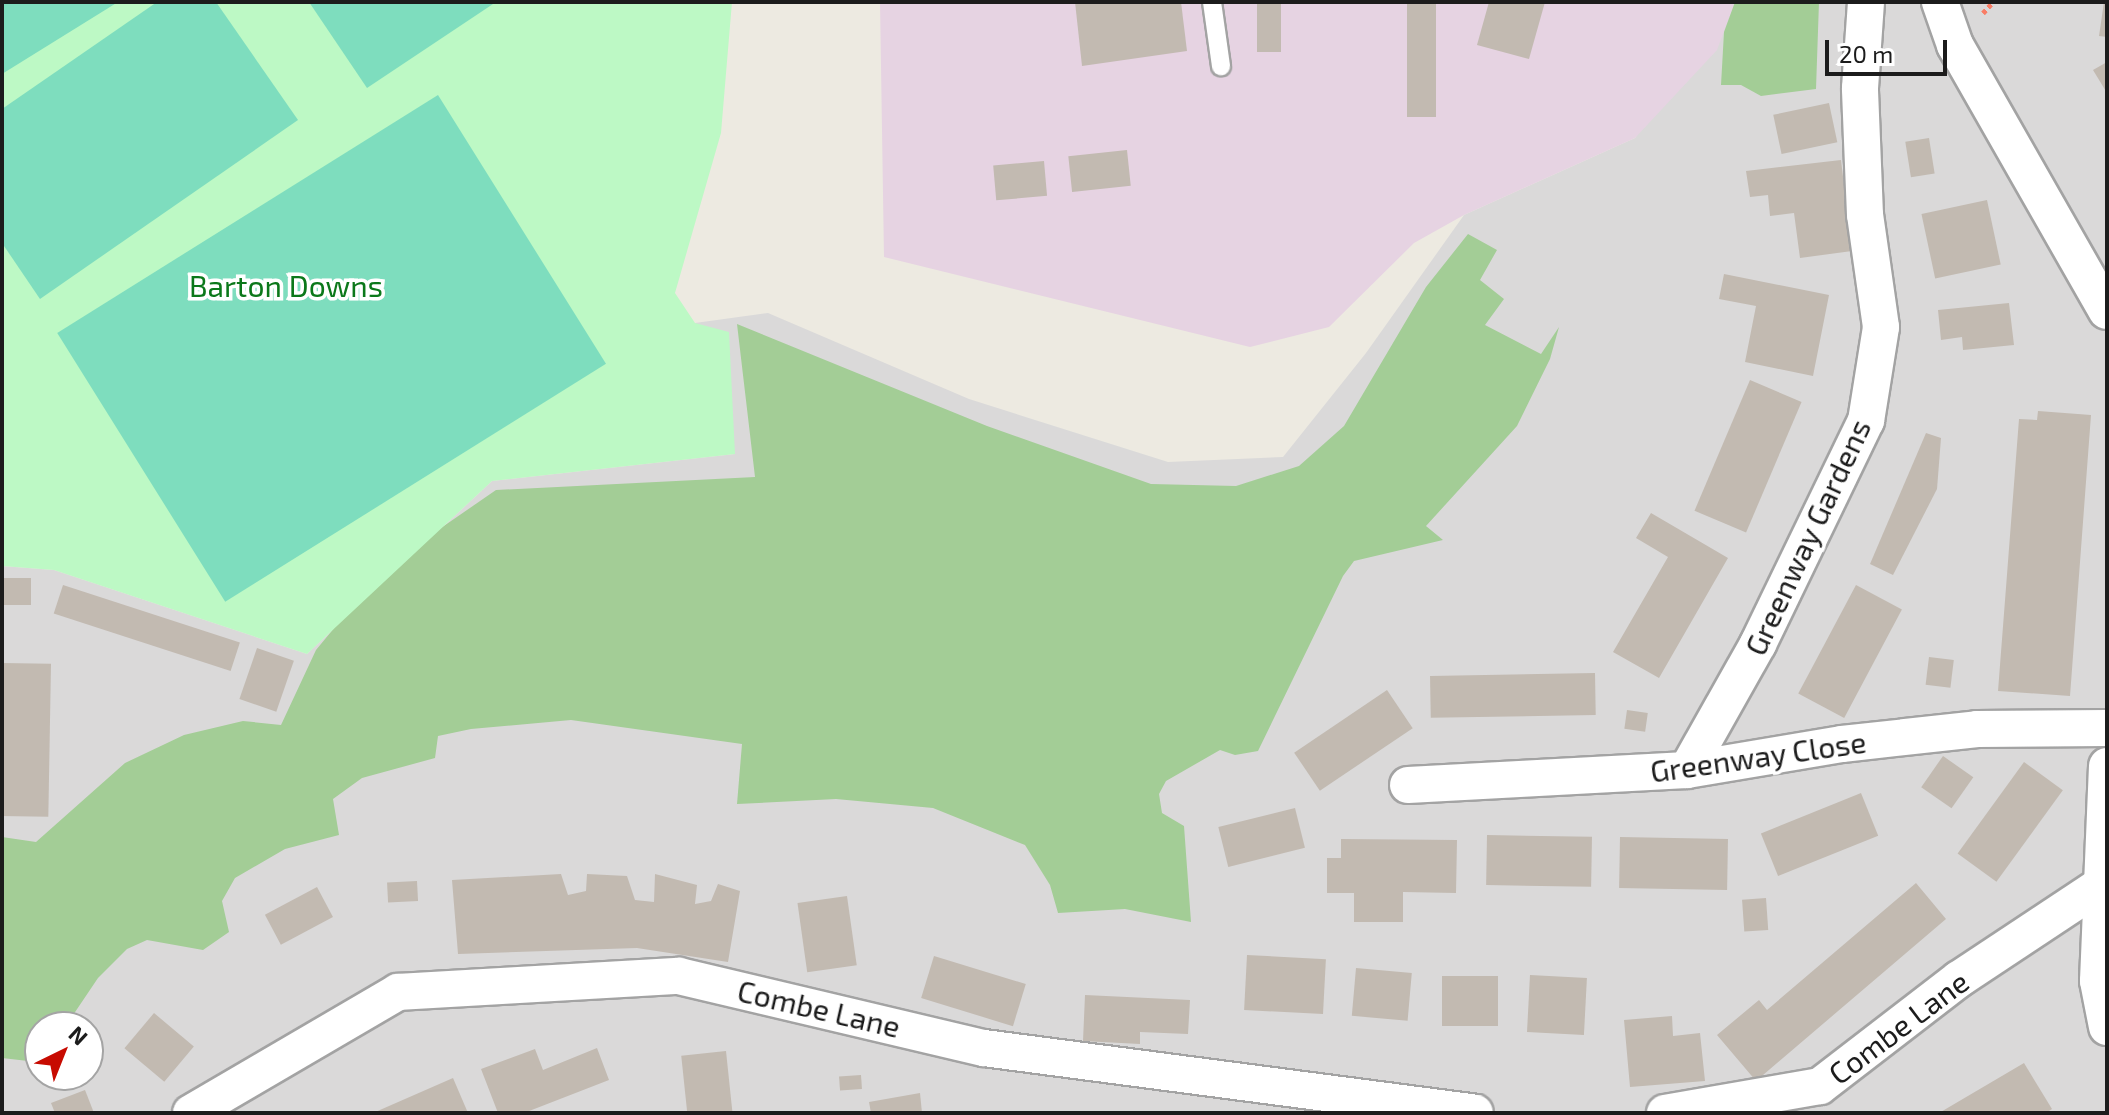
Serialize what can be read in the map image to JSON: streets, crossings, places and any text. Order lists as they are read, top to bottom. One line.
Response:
{"streets":{"street":["Greenway Gardens","Greenway Close","Combe Lane"]},"crossings":[["Greenway Gardens","Greenway Close"]],"parks":["Barton Downs"],"scale_bar":"20 m","north":"top right"}
